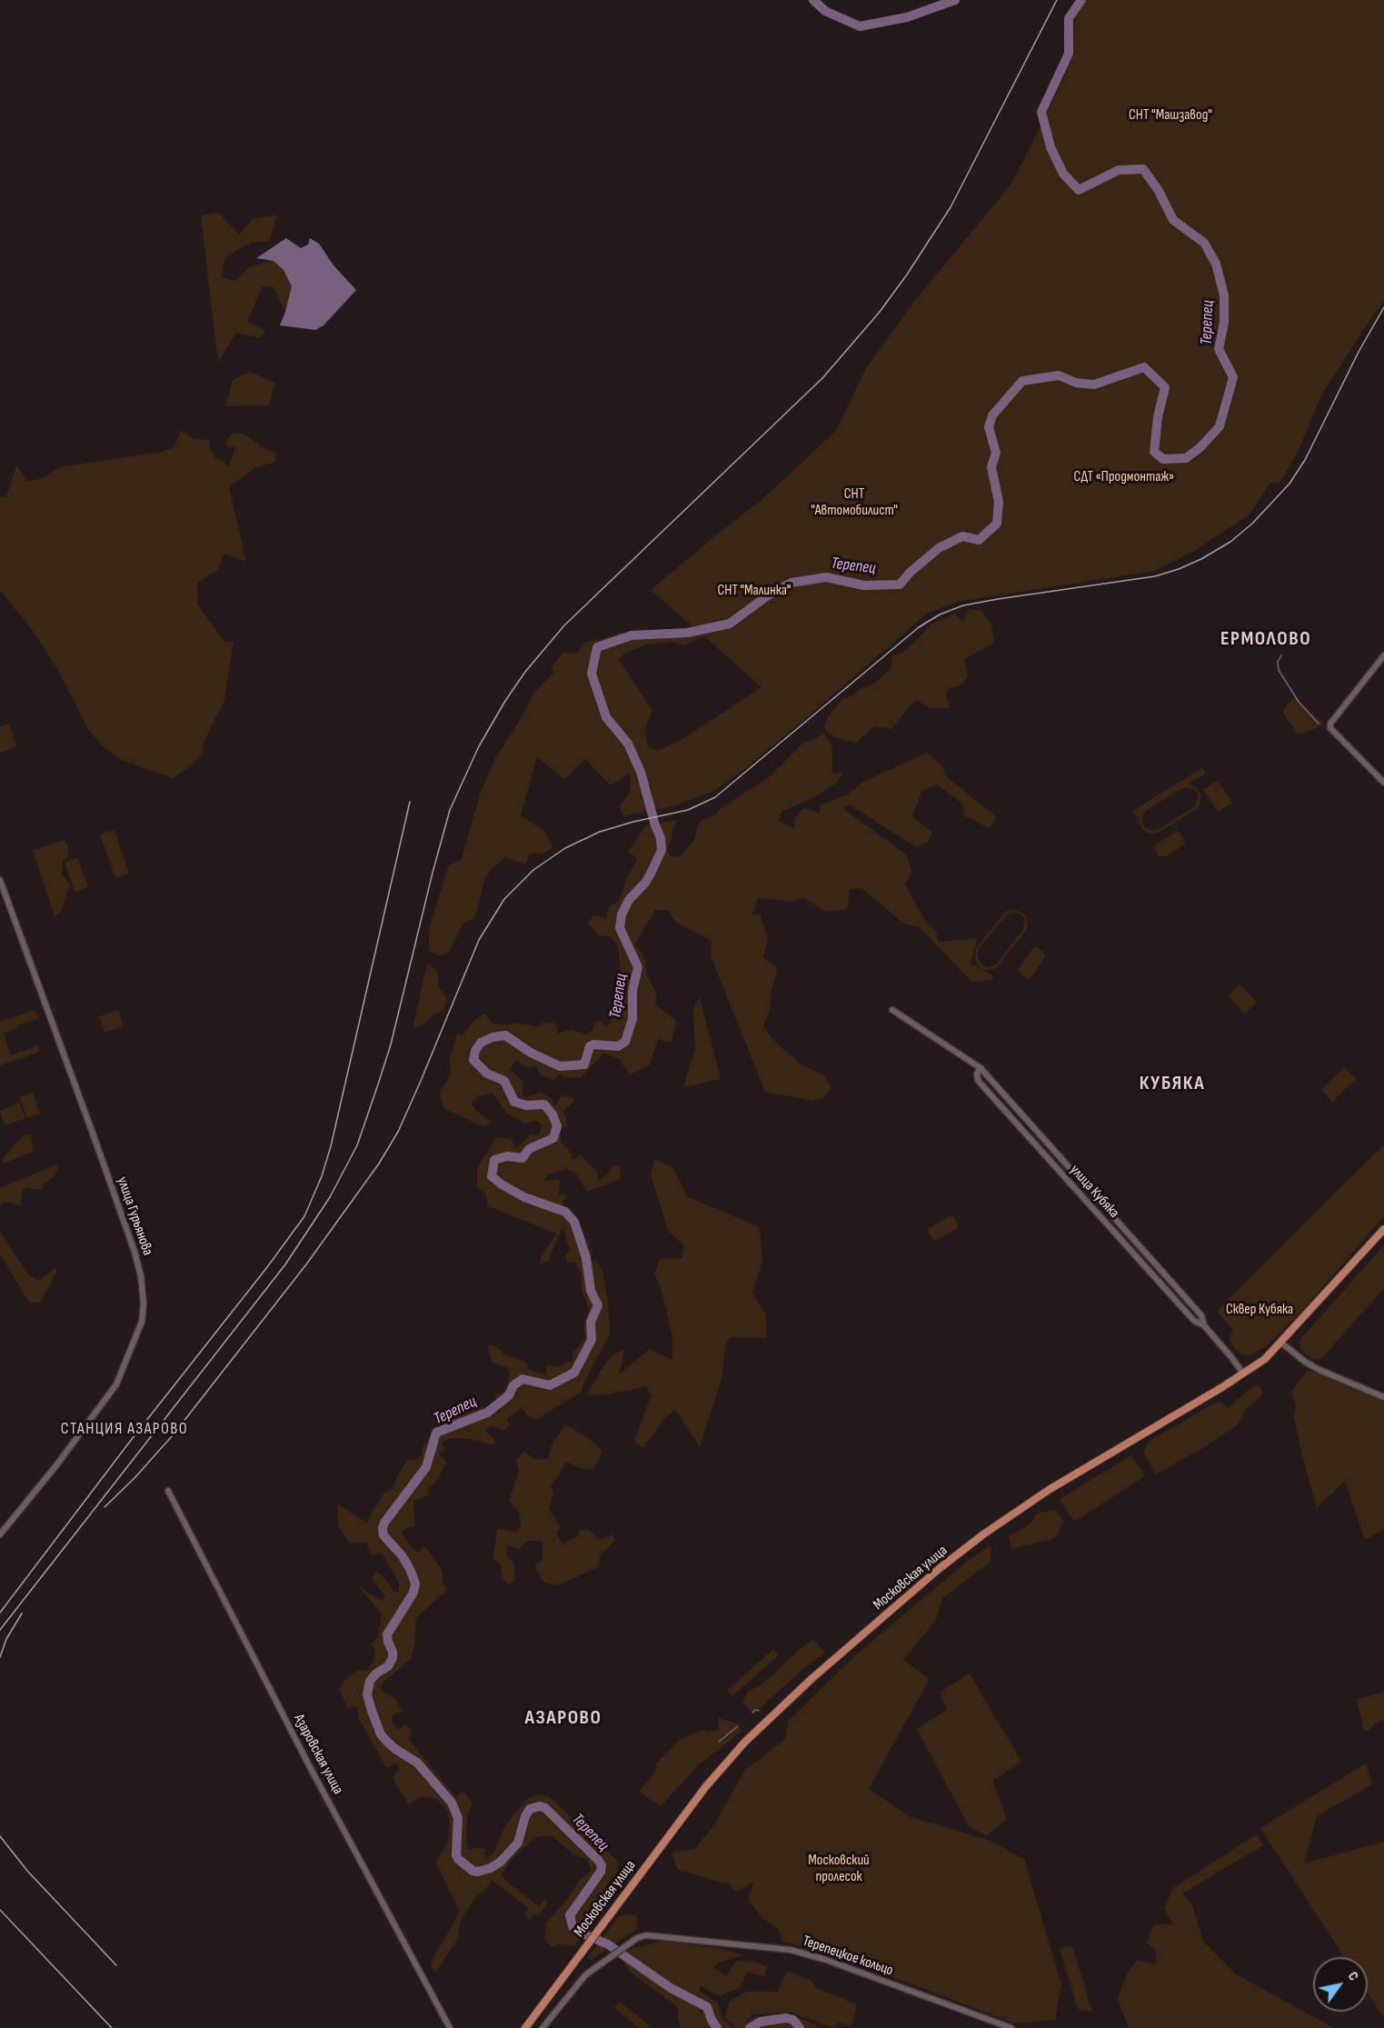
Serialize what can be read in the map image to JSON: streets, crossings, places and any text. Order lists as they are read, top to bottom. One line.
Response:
{"streets":{"main road":["Московская улица"],"street":["улица Кубяка","улица Гурьянова","Азаровская улица","Терепецкое кольцо"]},"crossings":[["улица Кубяка","Московская улица"]],"districts":["ЕРМОЛОВО","КУБЯКА","СТАНЦИЯ АЗАРОВО","АЗАРОВО"],"water":["Терепец"],"parks":["СНТ \"Машзавод\"","СДТ «Продмонтаж»","СНТ \"Автомобилист\"","СНТ \"Малинка\"","Сквер Кубяка","Московский пролесок"],"north":"top right"}
